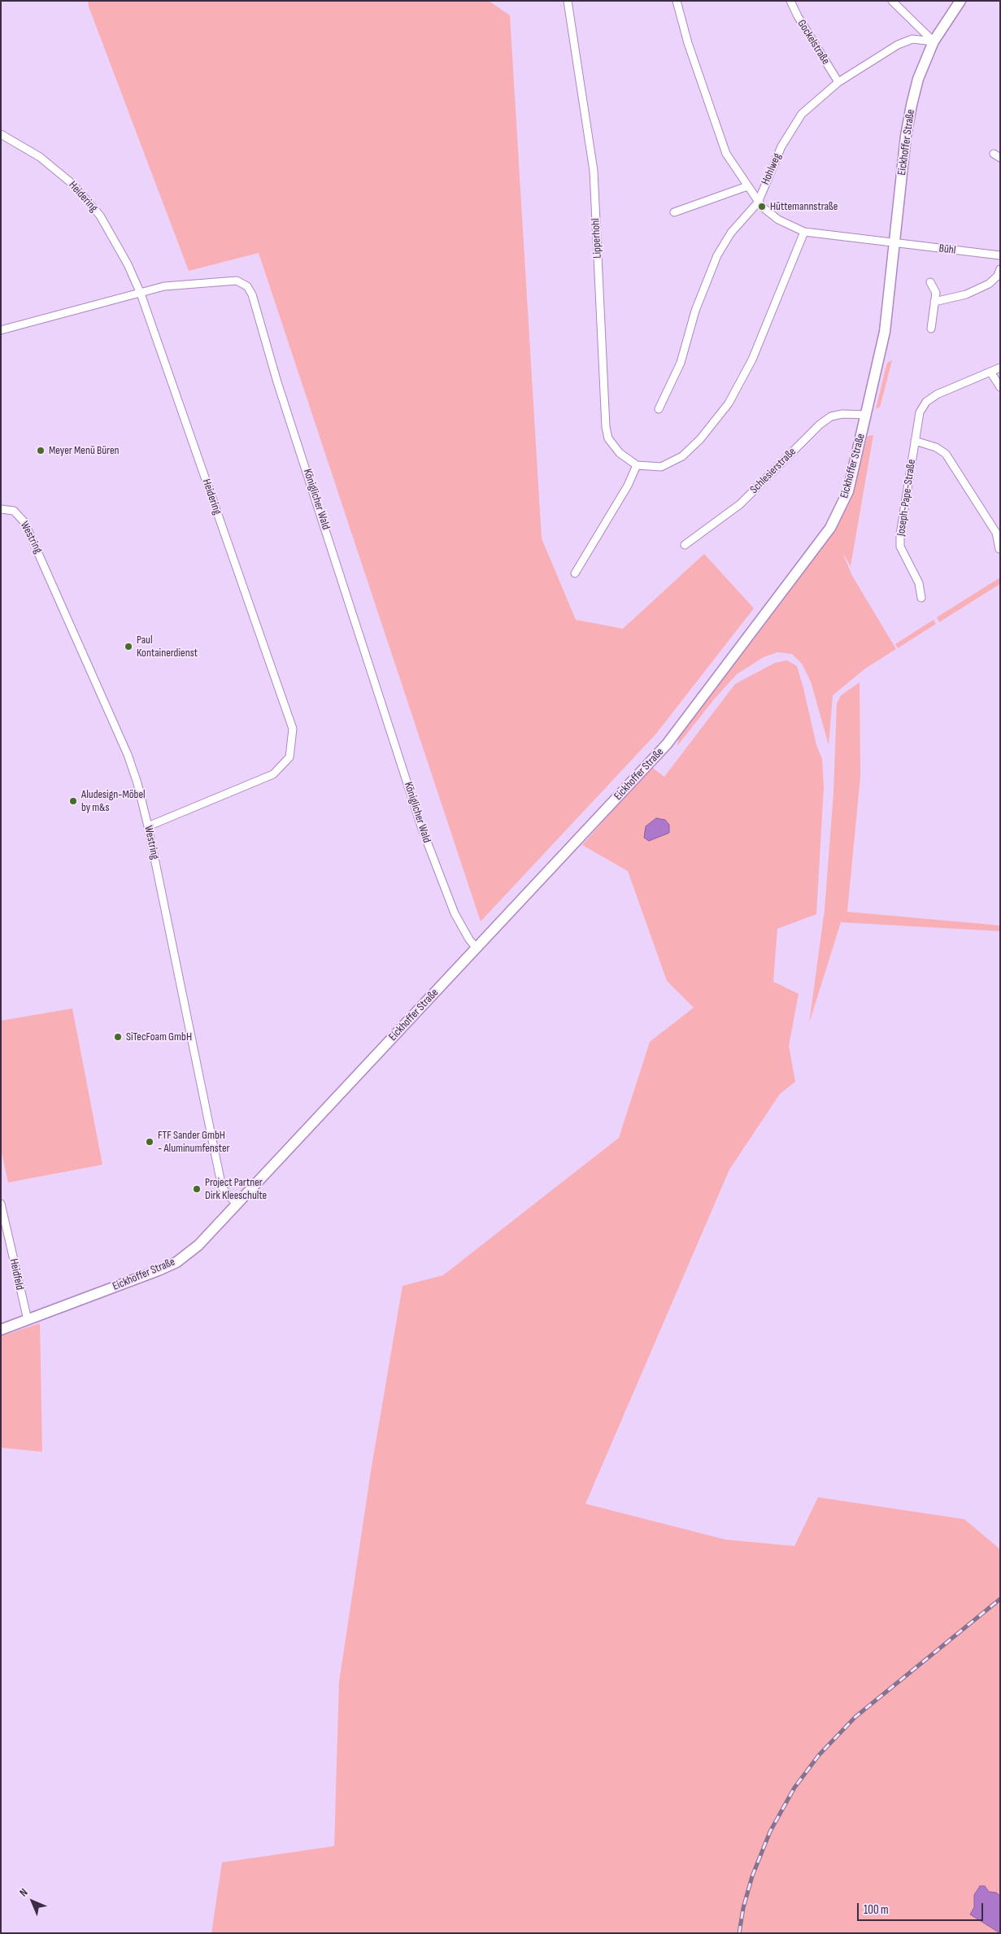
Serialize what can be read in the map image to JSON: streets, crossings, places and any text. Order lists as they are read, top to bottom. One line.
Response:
{"streets":{"main road":["Eickhoffer Straße"],"street":["Gockelstraße","Hohlweg","Heidering","Lipperhohl","Bühl","Schlesierstraße","Joseph-Pape-Straße","Königlicher Wald","Westring","Heidfeld"]},"crossings":[["Gockelstraße","Hohlweg"],["Eickhoffer Straße","Hohlweg"],["Eickhoffer Straße","Bühl"],["Eickhoffer Straße","Schlesierstraße"],["Eickhoffer Straße","Königlicher Wald"],["Eickhoffer Straße","Westring"],["Eickhoffer Straße","Heidfeld"],["Heidering","Königlicher Wald"],["Heidering","Westring"]],"places":["Hüttemannstraße","Meyer Menü Büren","Paul Kontainerdienst","Aludesign-Möbel by m&s","SiTecFoam GmbH","FTF Sander GmbH - Aluminumfenster","Project Partner Dirk Kleeschulte"],"scale_bar":"100 m","north":"top left"}
